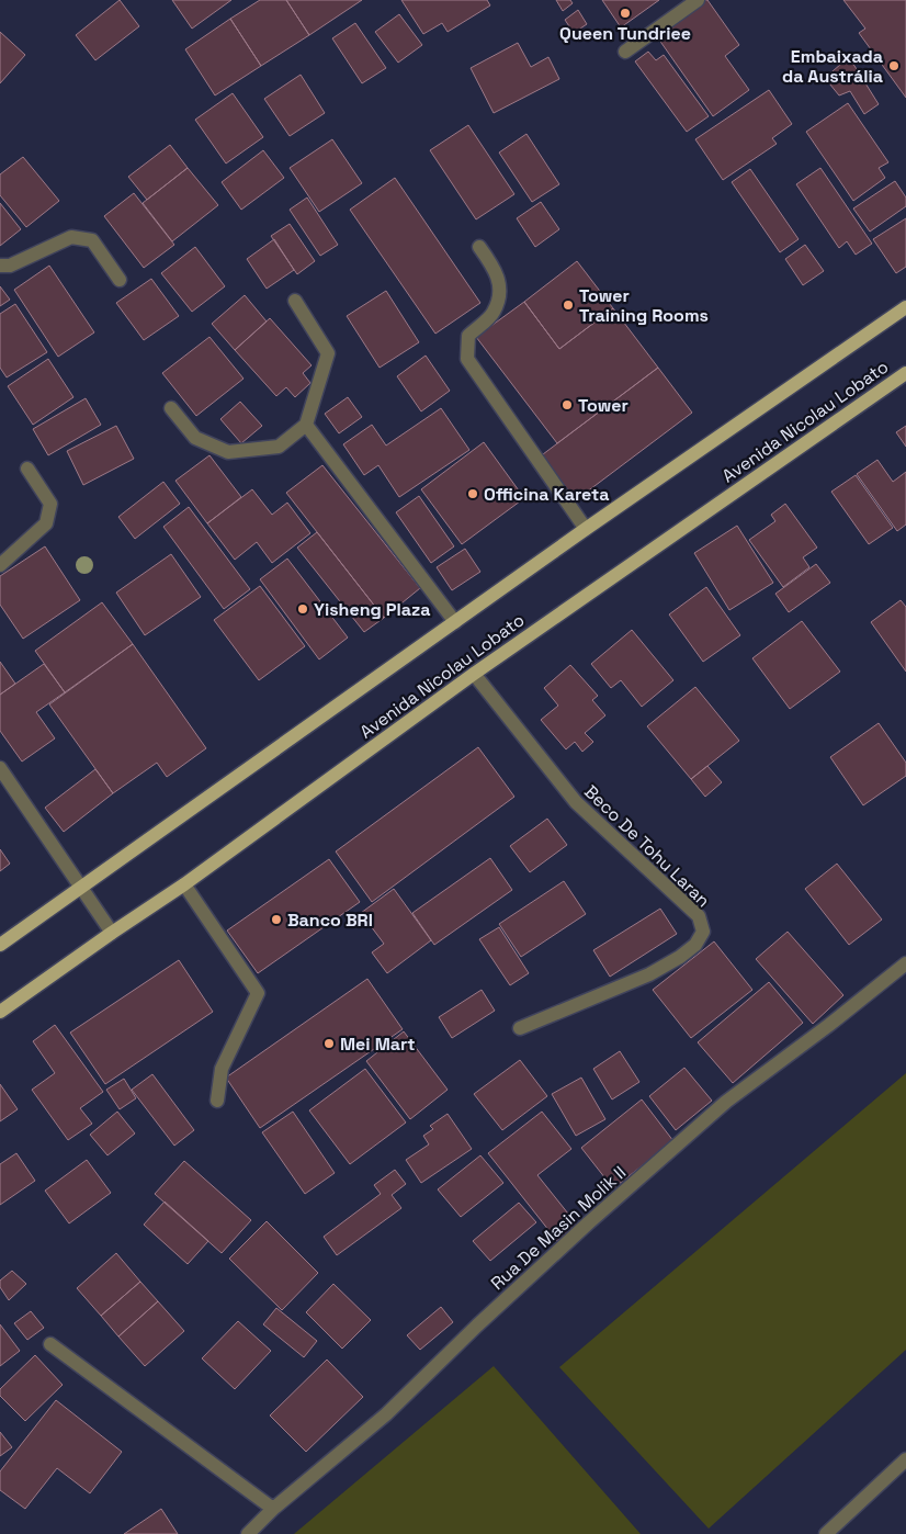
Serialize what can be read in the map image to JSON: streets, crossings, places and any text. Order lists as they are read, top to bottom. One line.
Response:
{"streets":{"main road":["Avenida Nicolau Lobato"],"street":["Beco De Tohu Laran","Rua De Masin Molik II"]},"crossings":[["Avenida Nicolau Lobato","Beco De Tohu Laran"]],"places":["Queen Tundriee","Embaixada da Austrália","Tower Training Rooms","Tower","Officina Kareta","Yisheng Plaza","Banco BRI","Mei Mart"]}
